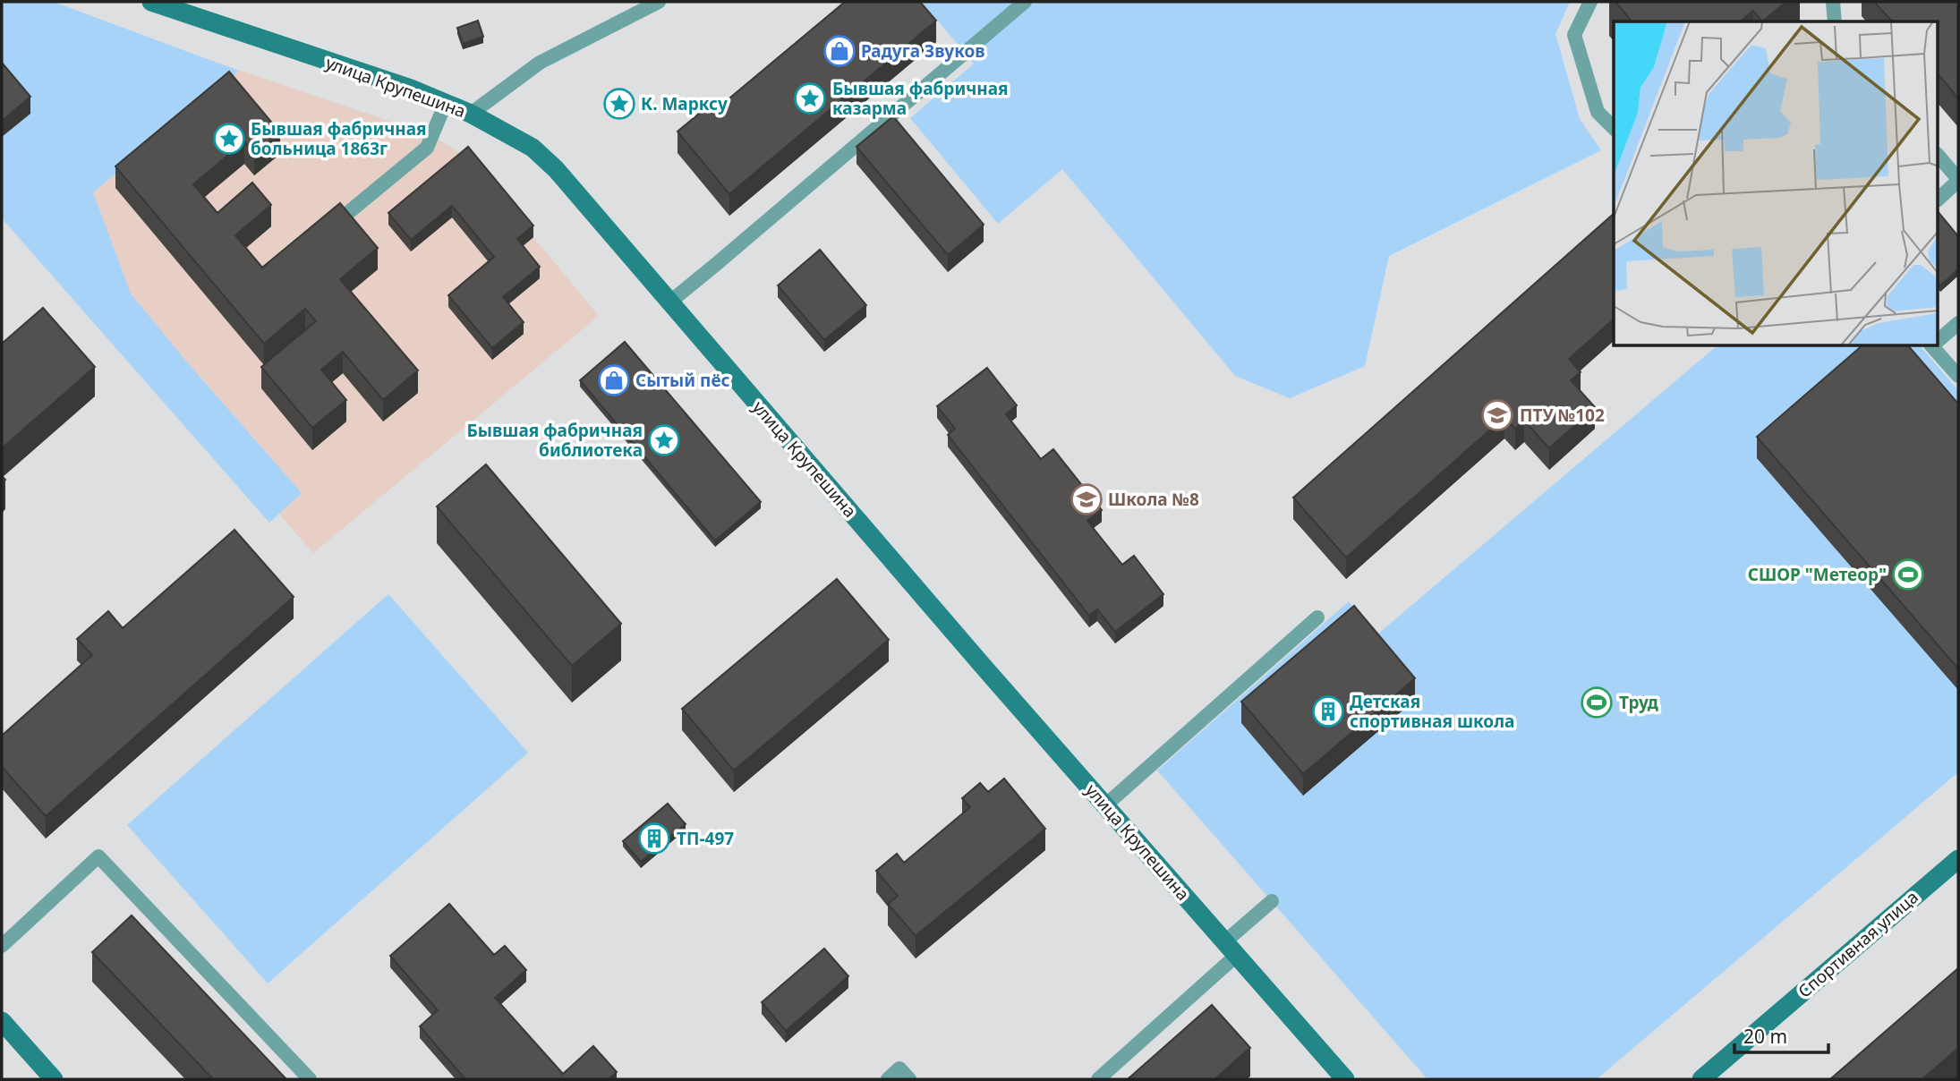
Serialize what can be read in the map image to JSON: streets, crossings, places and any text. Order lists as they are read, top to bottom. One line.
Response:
{"streets":{"main road":["улица Крупешина","Спортивная улица"]},"places":{"shop":["Радуга Звуков","Сытый пёс"],"place":["Бывшая фабричная казарма","К. Марксу","Бывшая фабричная больница 1863г","Бывшая фабричная библиотека"],"school or university":["ПТУ №102","Школа №8"],"sports":["СШОР \"Метеор\"","Труд"],"building":["Детская спортивная школа","ТП-497"]},"scale_bar":"20 m"}
